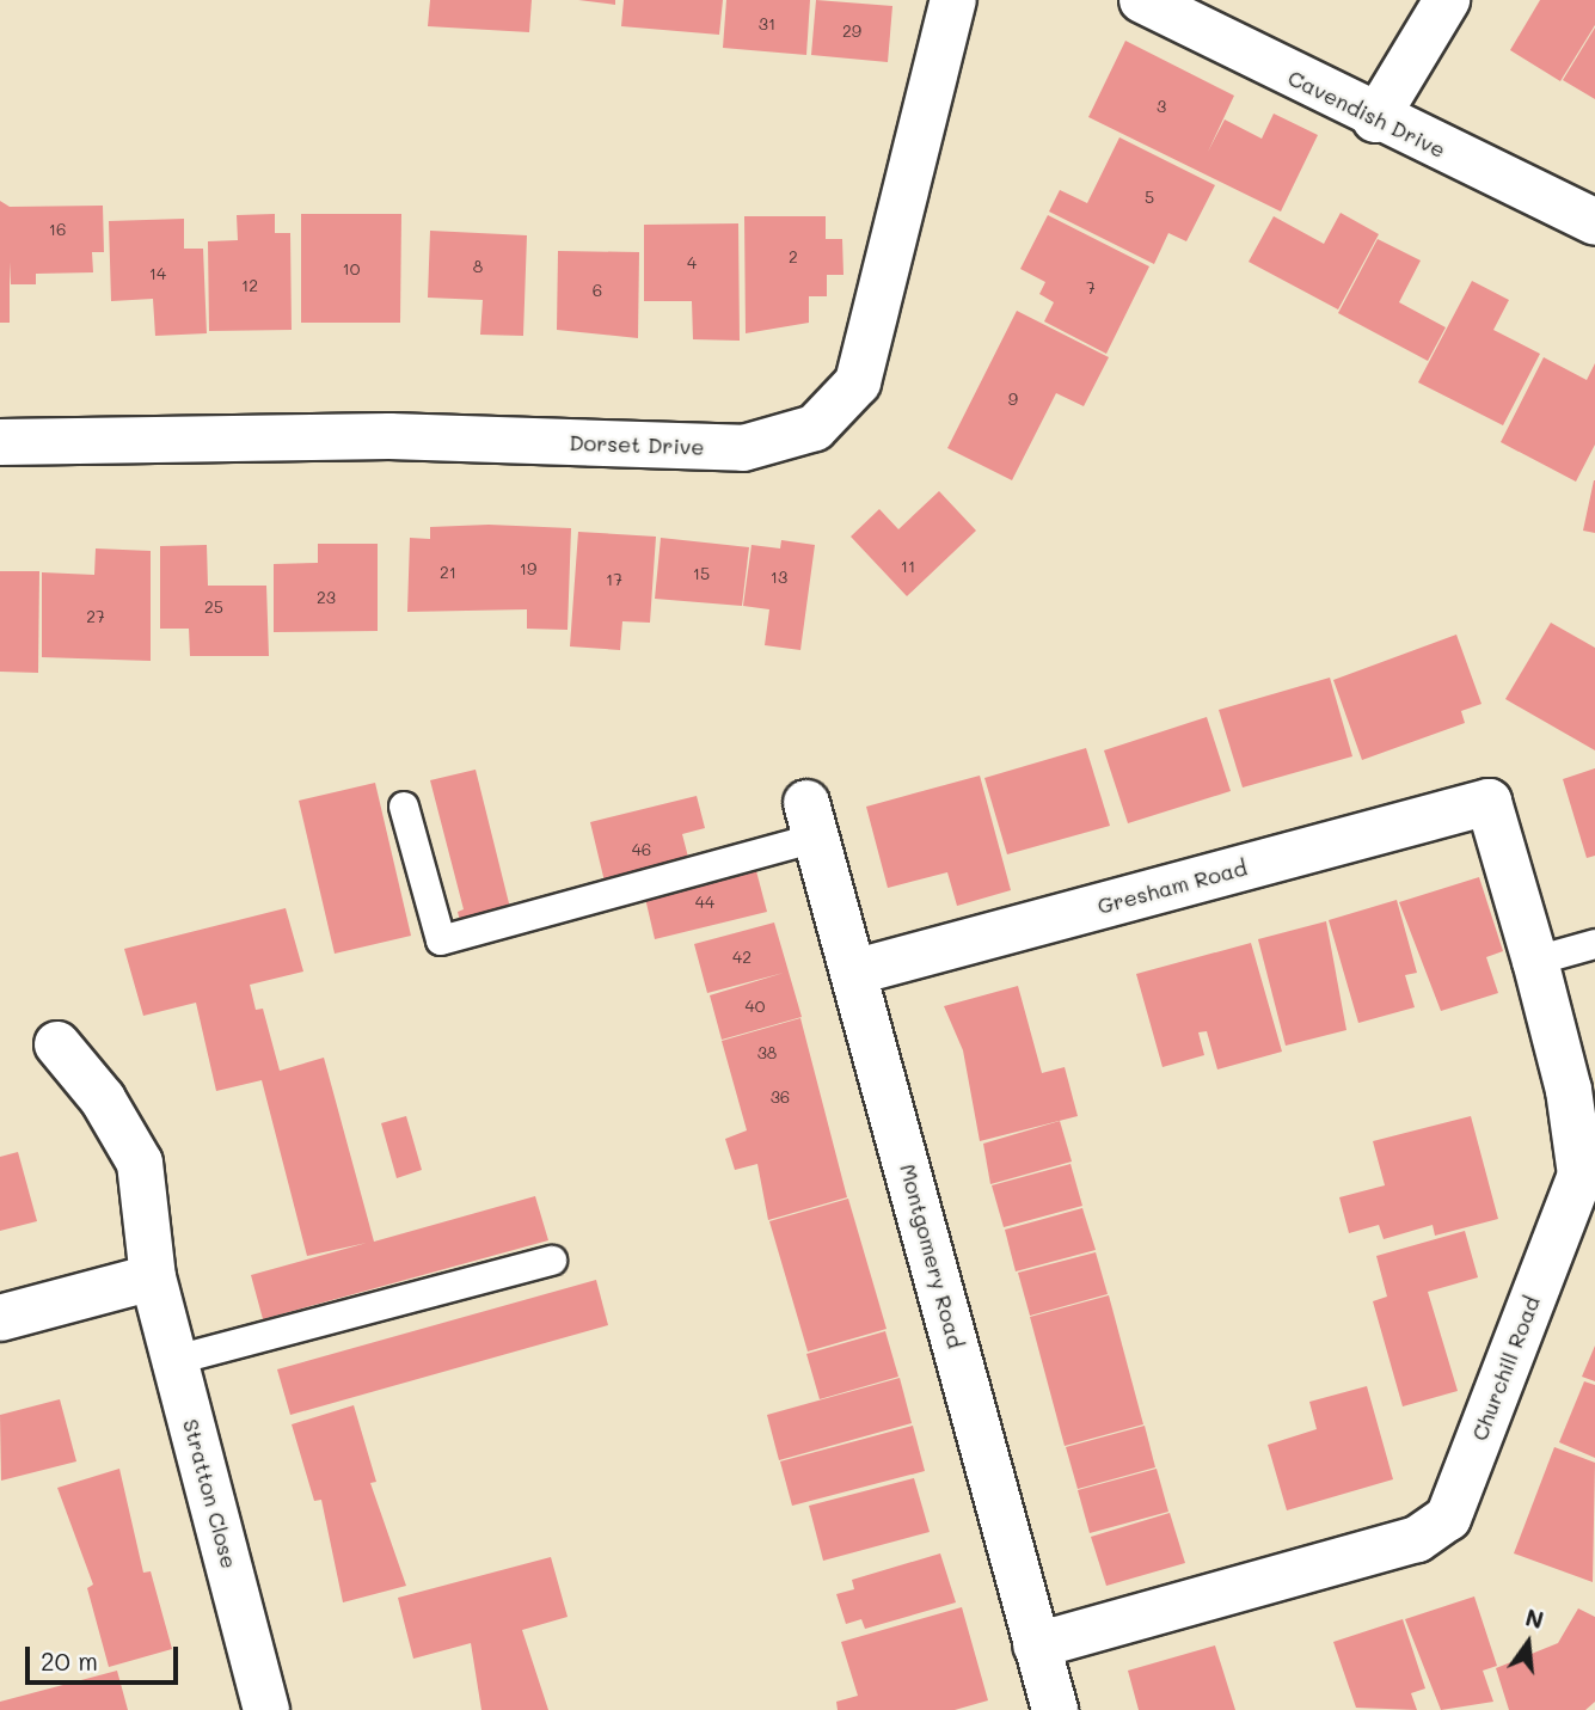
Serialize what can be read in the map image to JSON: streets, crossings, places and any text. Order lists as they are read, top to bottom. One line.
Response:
{"streets":{"street":["Cavendish Drive","Dorset Drive","Gresham Road","Montgomery Road","Churchill Road","Stratton Close"]},"crossings":[["Gresham Road","Montgomery Road"],["Gresham Road","Churchill Road"],["Montgomery Road","Churchill Road"]],"house_numbers":["31","29","3","5","16","2","4","8","10","14","12","7","6","9","11","19","21","15","13","17","23","25","27","46","44","42","40","38","36"],"scale_bar":"20 m","north":"top"}
